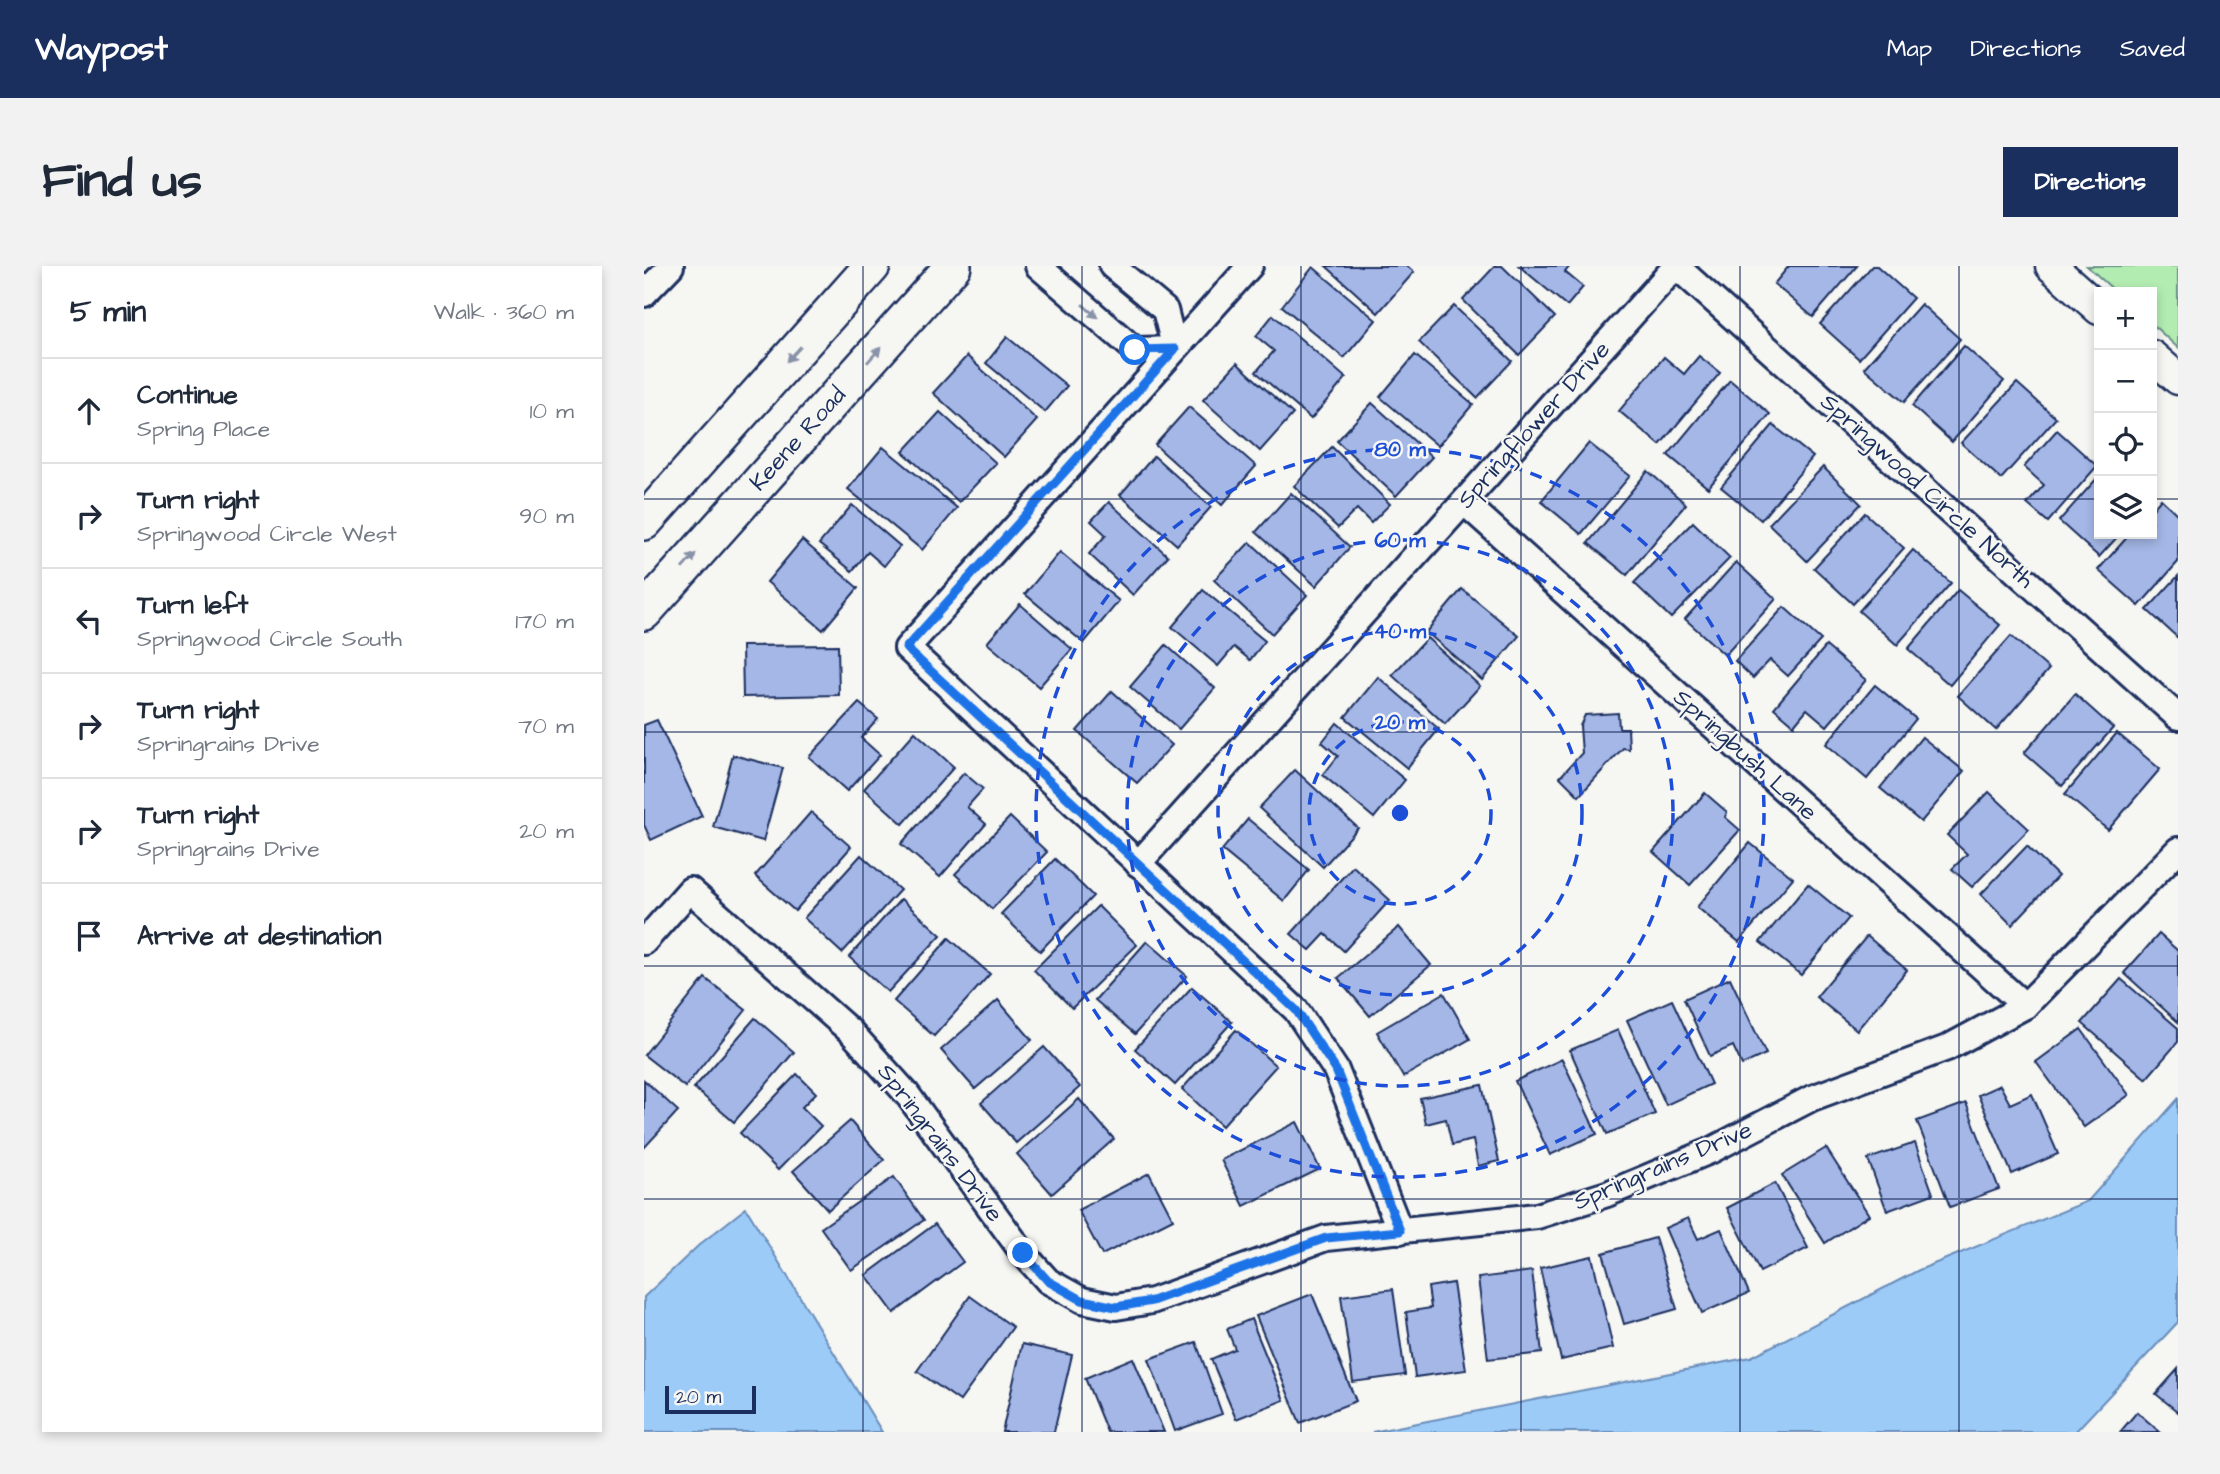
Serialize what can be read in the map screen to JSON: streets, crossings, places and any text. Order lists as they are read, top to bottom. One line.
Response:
{"streets":{"main road":["Keene Road"],"street":["Springflower Drive","Springwood Circle North","Springbush Lane","Springrains Drive"]},"crossings":[["Springflower Drive","Springwood Circle North"],["Springflower Drive","Springbush Lane"],["Springbush Lane","Springrains Drive"]],"scale_bar":"20 m","page":{"header":"Waypost","nav":["Map","Directions","Saved"],"buttons":"Directions","title":"Find us","heading":["5 min","Walk · 360 m"],"map_buttons":["+","−"],"list":[["Continue","Spring Place","10 m"],["Turn right","Springwood Circle West","90 m"],["Turn left","Springwood Circle South","170 m"],["Turn right","Springrains Drive","70 m"],["Turn right","Springrains Drive","20 m"],"Arrive at destination"],"scale":"20 m"},"rings":["80 m","60 m","40 m","20 m"]}
